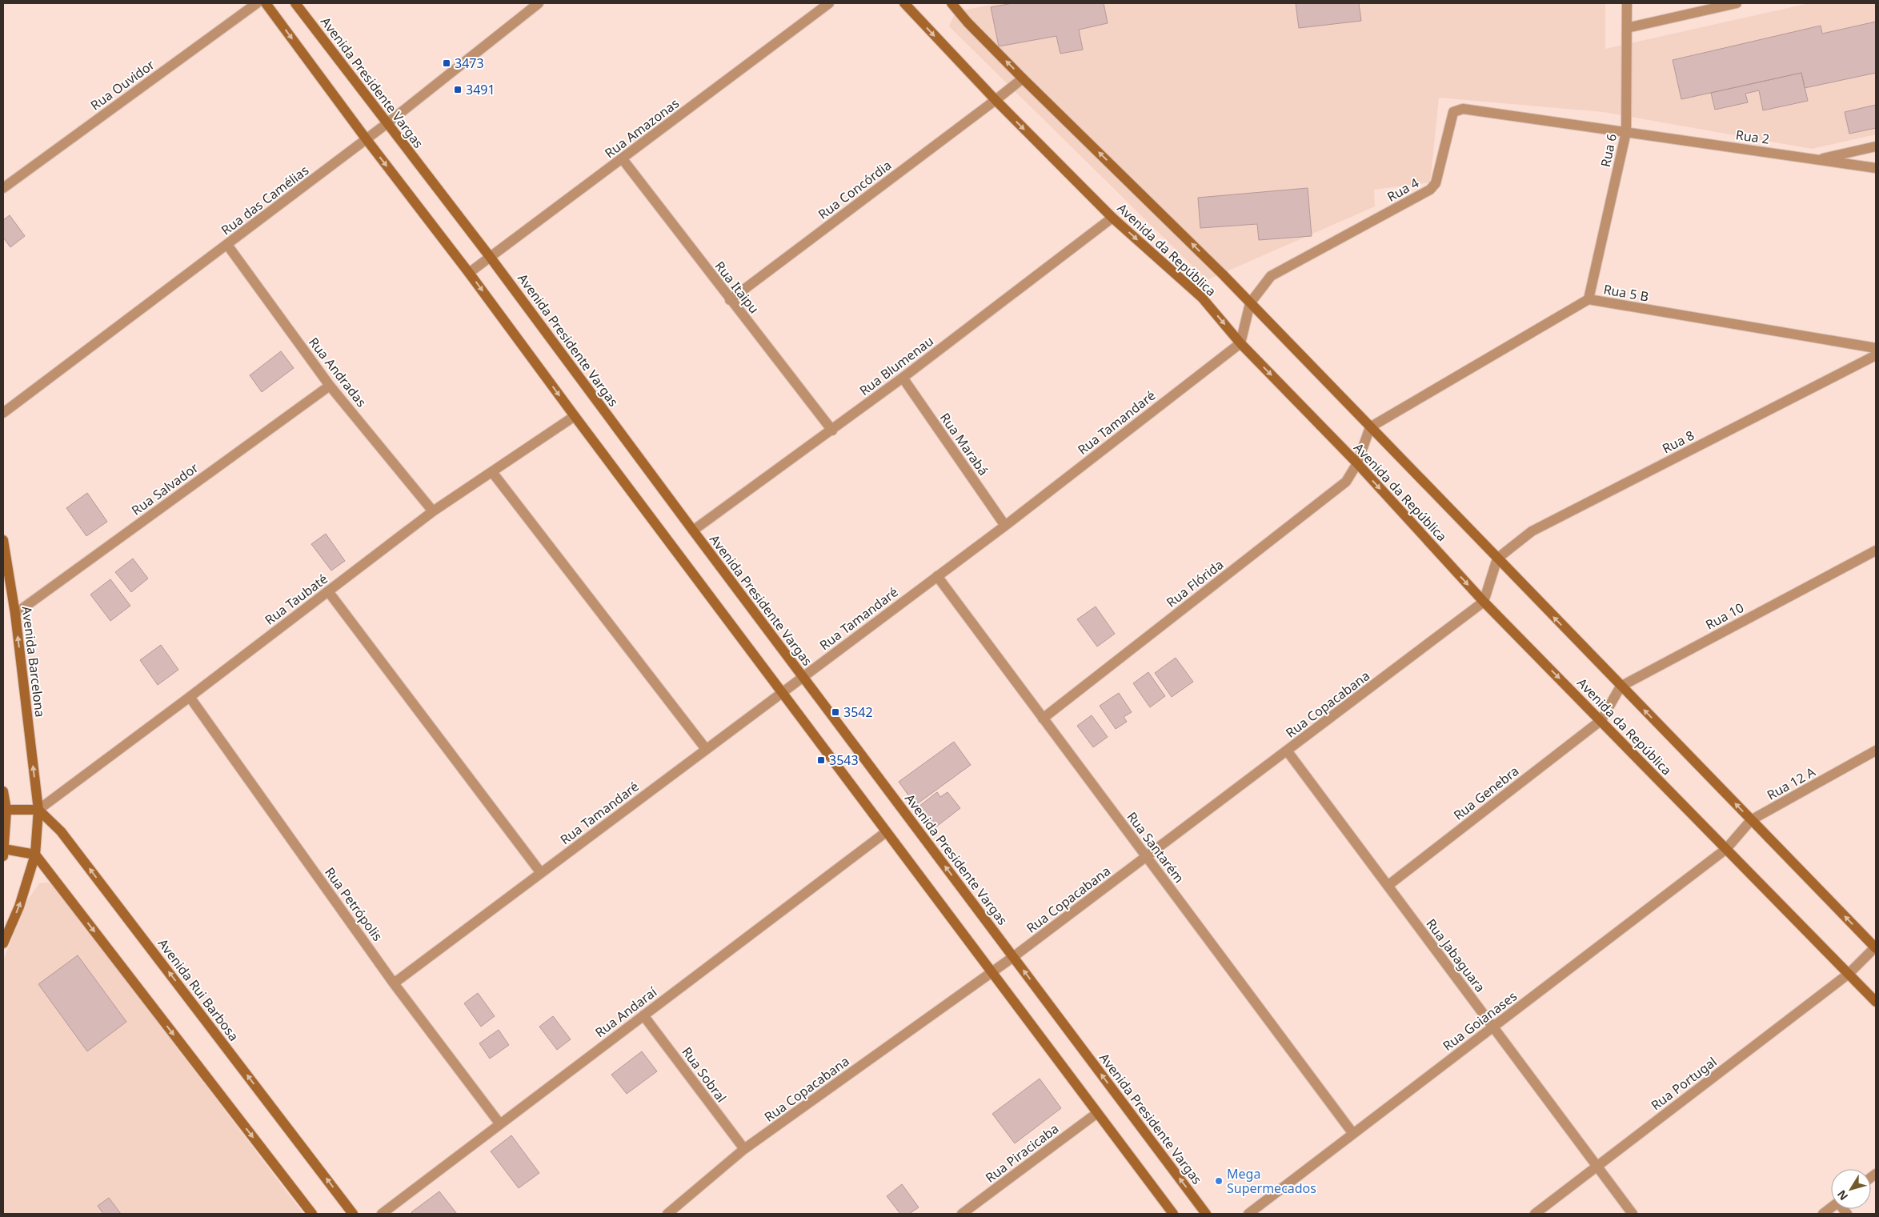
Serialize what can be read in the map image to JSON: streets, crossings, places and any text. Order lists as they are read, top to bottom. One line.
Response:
{"streets":{"street":["Avenida Presidente Vargas","Rua Ouvidor","Rua Amazonas","Rua 2","Rua 6","Rua Concórdia","Rua 4","Rua das Camélias","Avenida da República","Rua Itaipu","Rua 5 B","Rua Blumenau","Rua Andradas","Rua Tamandaré","Rua 8","Rua Marabá","Rua Salvador","Rua Flórida","Rua Taubaté","Rua 10","Avenida Barcelona","Rua Copacabana","Rua 12 A","Rua Genebra","Rua Santarém","Rua Petrópolis","Rua Jabaguara","Avenida Rui Barbosa","Rua Andaraí","Rua Goianases","Rua Sobral","Rua Portugal","Rua Piracicaba"]},"crossings":[["Avenida Presidente Vargas","Rua Amazonas"],["Avenida Presidente Vargas","Rua das Camélias"],["Avenida Presidente Vargas","Rua Blumenau"],["Avenida Presidente Vargas","Rua Tamandaré"],["Avenida Presidente Vargas","Rua Copacabana"],["Rua Amazonas","Rua Itaipu"],["Rua 2","Rua 6"],["Rua 2","Rua 4"],["Rua 6","Rua 4"],["Rua 6","Rua 5 B"],["Rua Concórdia","Avenida da República"],["Rua Concórdia","Rua Itaipu"],["Rua 4","Avenida da República"],["Rua 4","Rua Tamandaré"],["Rua das Camélias","Rua Andradas"],["Avenida da República","Rua 5 B"],["Avenida da República","Rua Blumenau"],["Avenida da República","Rua Tamandaré"],["Avenida da República","Rua 8"],["Avenida da República","Rua Flórida"],["Avenida da República","Rua 10"],["Avenida da República","Rua Copacabana"],["Avenida da República","Rua 12 A"],["Avenida da República","Rua Genebra"],["Avenida da República","Rua Goianases"],["Avenida da República","Rua Portugal"],["Rua Itaipu","Rua Blumenau"],["Rua Blumenau","Rua Marabá"],["Rua Andradas","Rua Salvador"],["Rua Andradas","Rua Taubaté"],["Rua Tamandaré","Rua Marabá"],["Rua Tamandaré","Rua Santarém"],["Rua Tamandaré","Rua Petrópolis"],["Rua Salvador","Avenida Barcelona"],["Rua Flórida","Rua Santarém"],["Rua Taubaté","Avenida Barcelona"],["Rua Taubaté","Rua Petrópolis"],["Rua Taubaté","Avenida Rui Barbosa"],["Avenida Barcelona","Avenida Rui Barbosa"],["Rua Copacabana","Rua Santarém"],["Rua Copacabana","Rua Jabaguara"],["Rua Copacabana","Rua Sobral"],["Rua 12 A","Rua Goianases"],["Rua Genebra","Rua Jabaguara"],["Rua Santarém","Rua Goianases"],["Rua Petrópolis","Rua Andaraí"],["Rua Jabaguara","Rua Goianases"],["Rua Jabaguara","Rua Portugal"],["Rua Andaraí","Rua Sobral"]],"one_way":["Avenida Barcelona"],"places":{"transit":["3473","3491","3542","3543"],"other":["Mega Supermecados"]},"north":"bottom left"}
